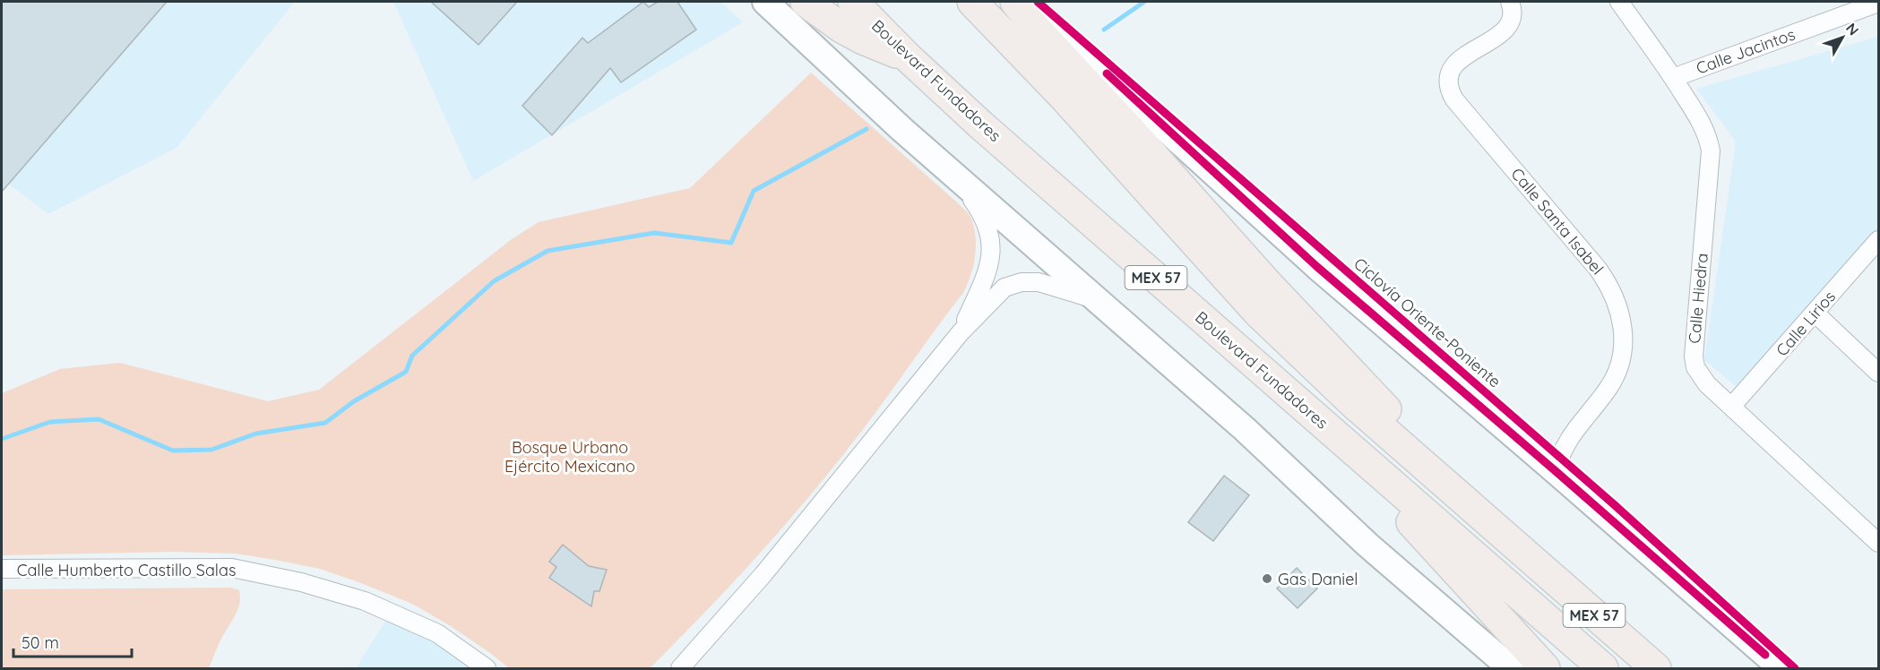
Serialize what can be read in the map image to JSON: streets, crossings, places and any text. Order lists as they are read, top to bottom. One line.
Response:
{"streets":{"highway":["Boulevard Fundadores","MEX 57"],"street":["Calle Jacintos","Calle Santa Isabel","Calle Hiedra","Calle Lirios","Calle Humberto Castillo Salas"],"cycle path":["Ciclovía Oriente-Poniente"]},"crossings":[["Calle Jacintos","Calle Hiedra"],["Calle Hiedra","Calle Lirios"]],"parks":["Bosque Urbano Ejército Mexicano"],"places":["Gas Daniel"],"scale_bar":"50 m","north":"top right"}
